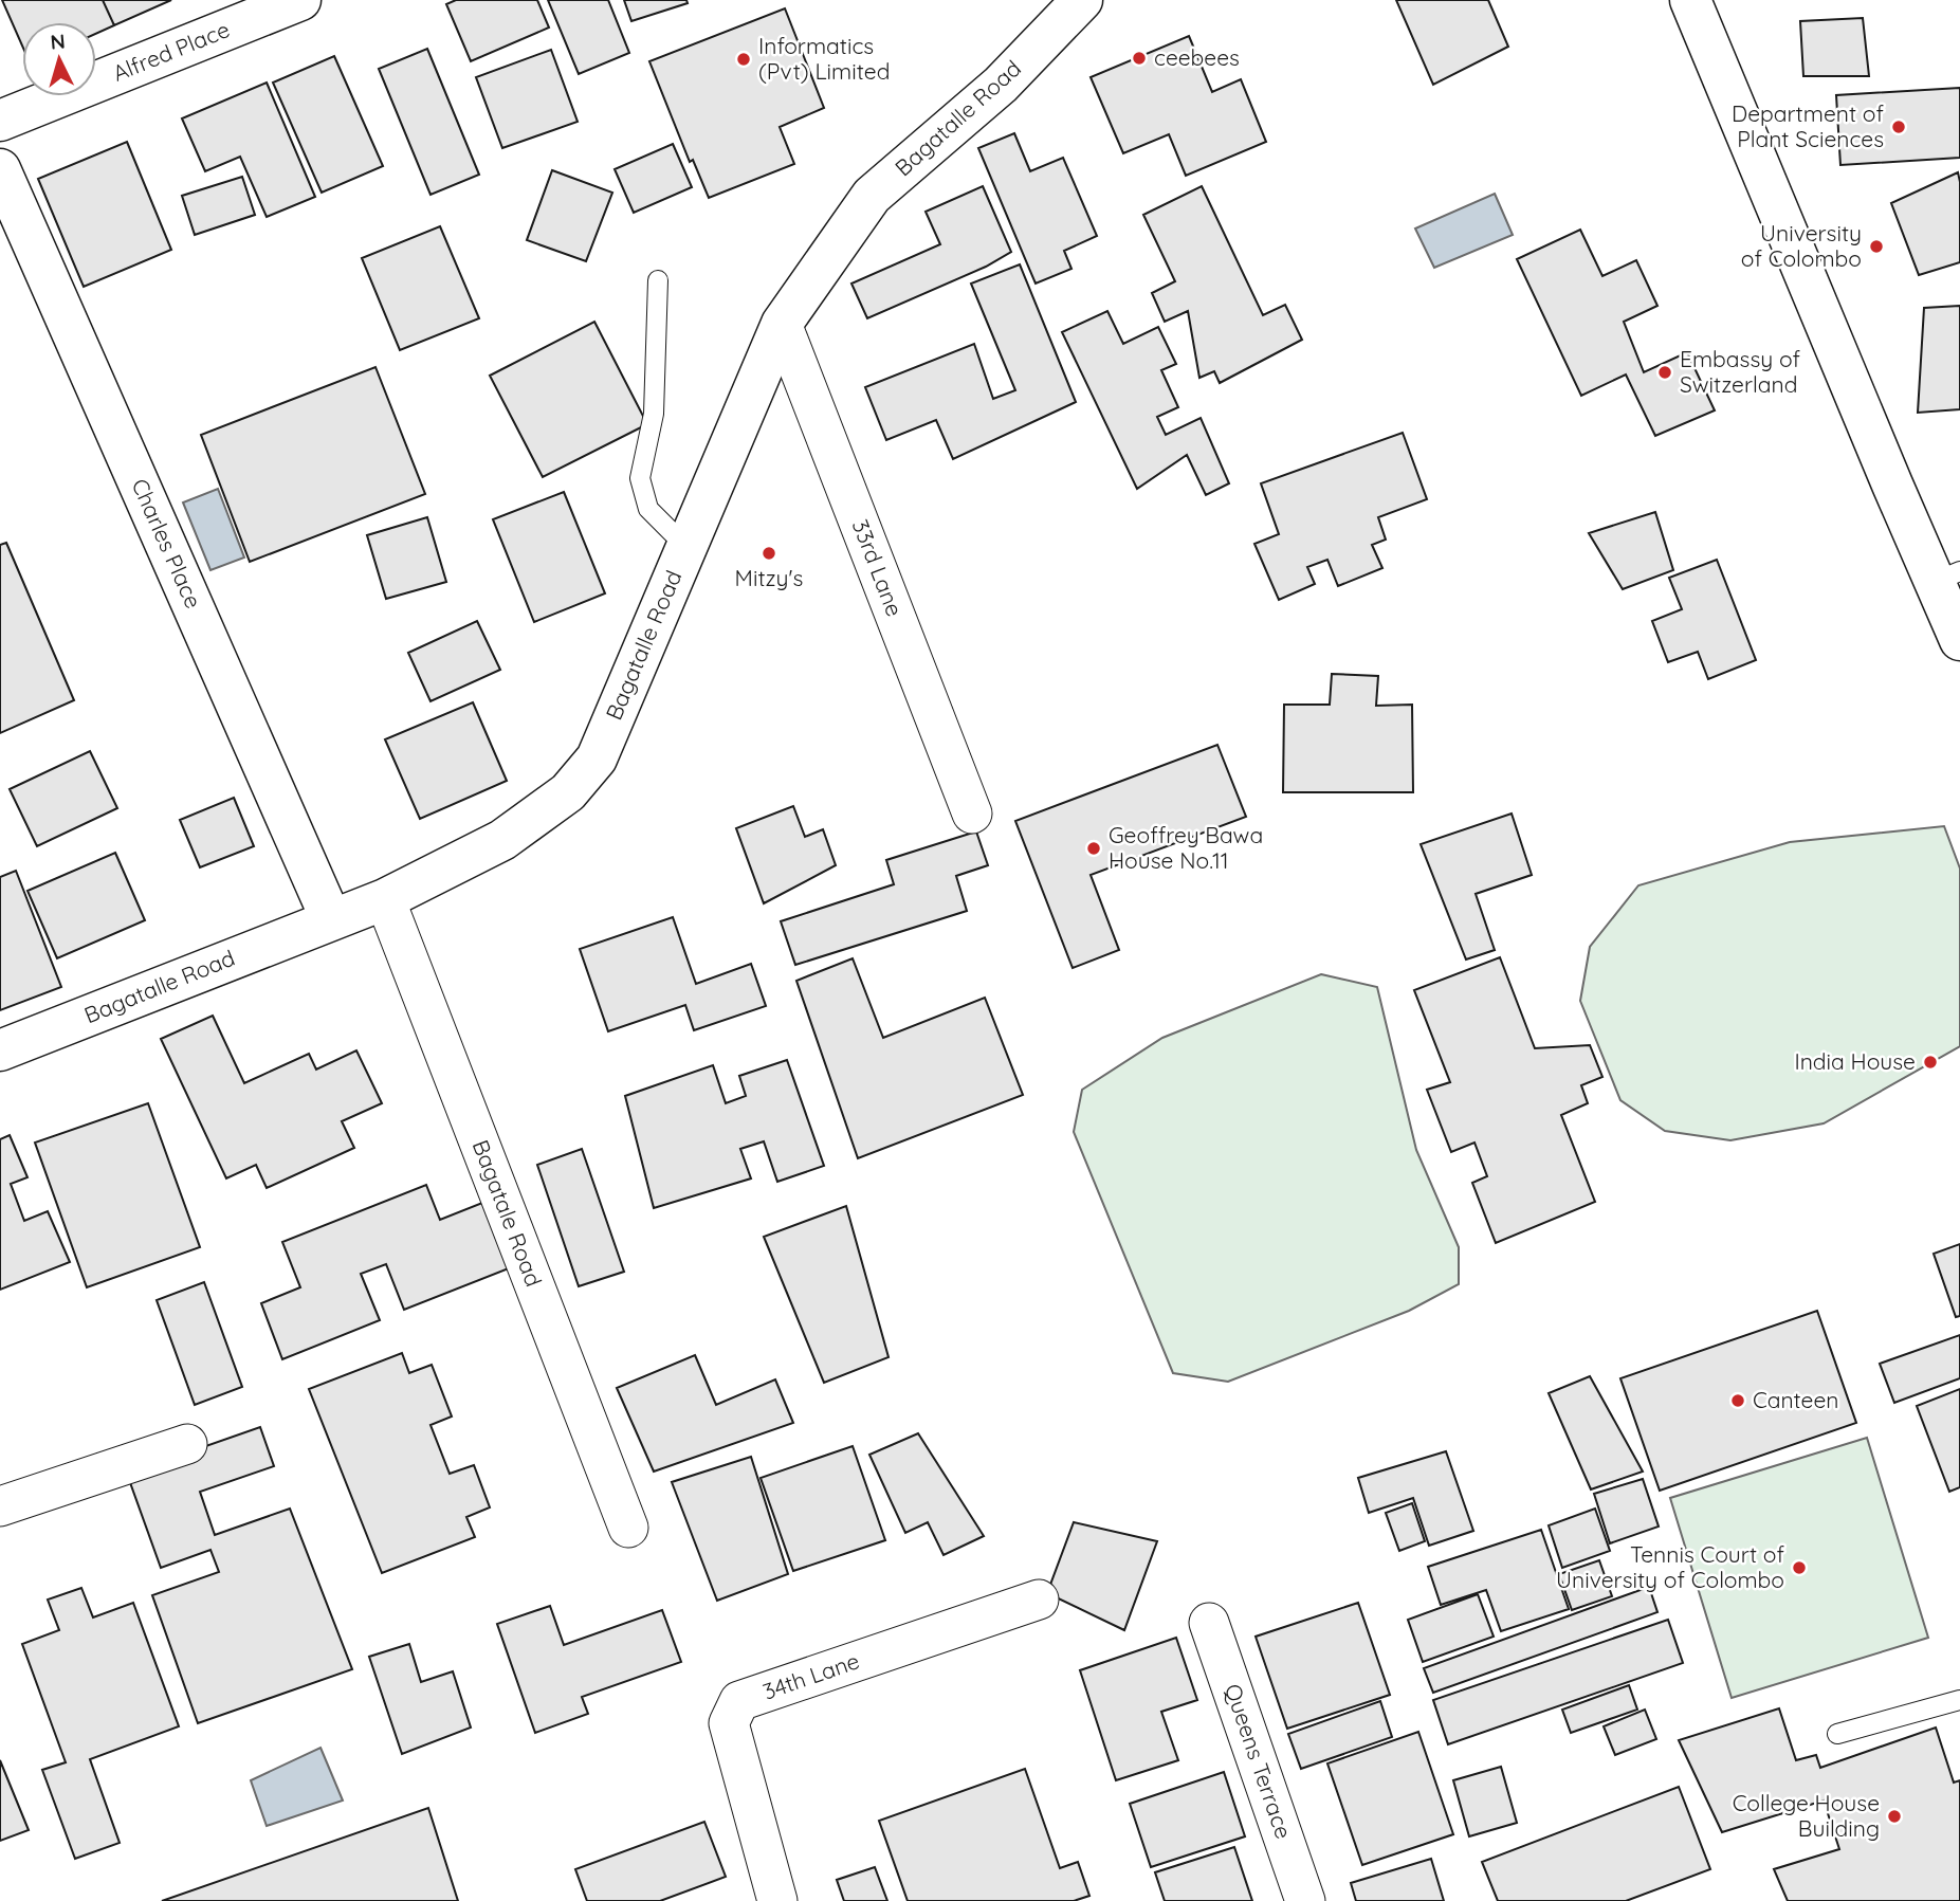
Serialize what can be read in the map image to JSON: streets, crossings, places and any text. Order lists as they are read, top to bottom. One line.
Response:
{"streets":{"main road":["Alfred Place","Bagatalle Road","Charles Place"],"street":["33rd Lane","Bagatale Road","34th Lane","Queens Terrace"]},"crossings":[["Bagatalle Road","Charles Place"],["Bagatalle Road","33rd Lane"],["Bagatalle Road","Bagatale Road"]],"places":["ceebees","Informatics (Pvt) Limited","Department of Plant Sciences","University of Colombo","Embassy of Switzerland","Mitzy's","Geoffrey Bawa House No.11","India House","Canteen","Tennis Court of University of Colombo","College House Building"],"north":"top"}
